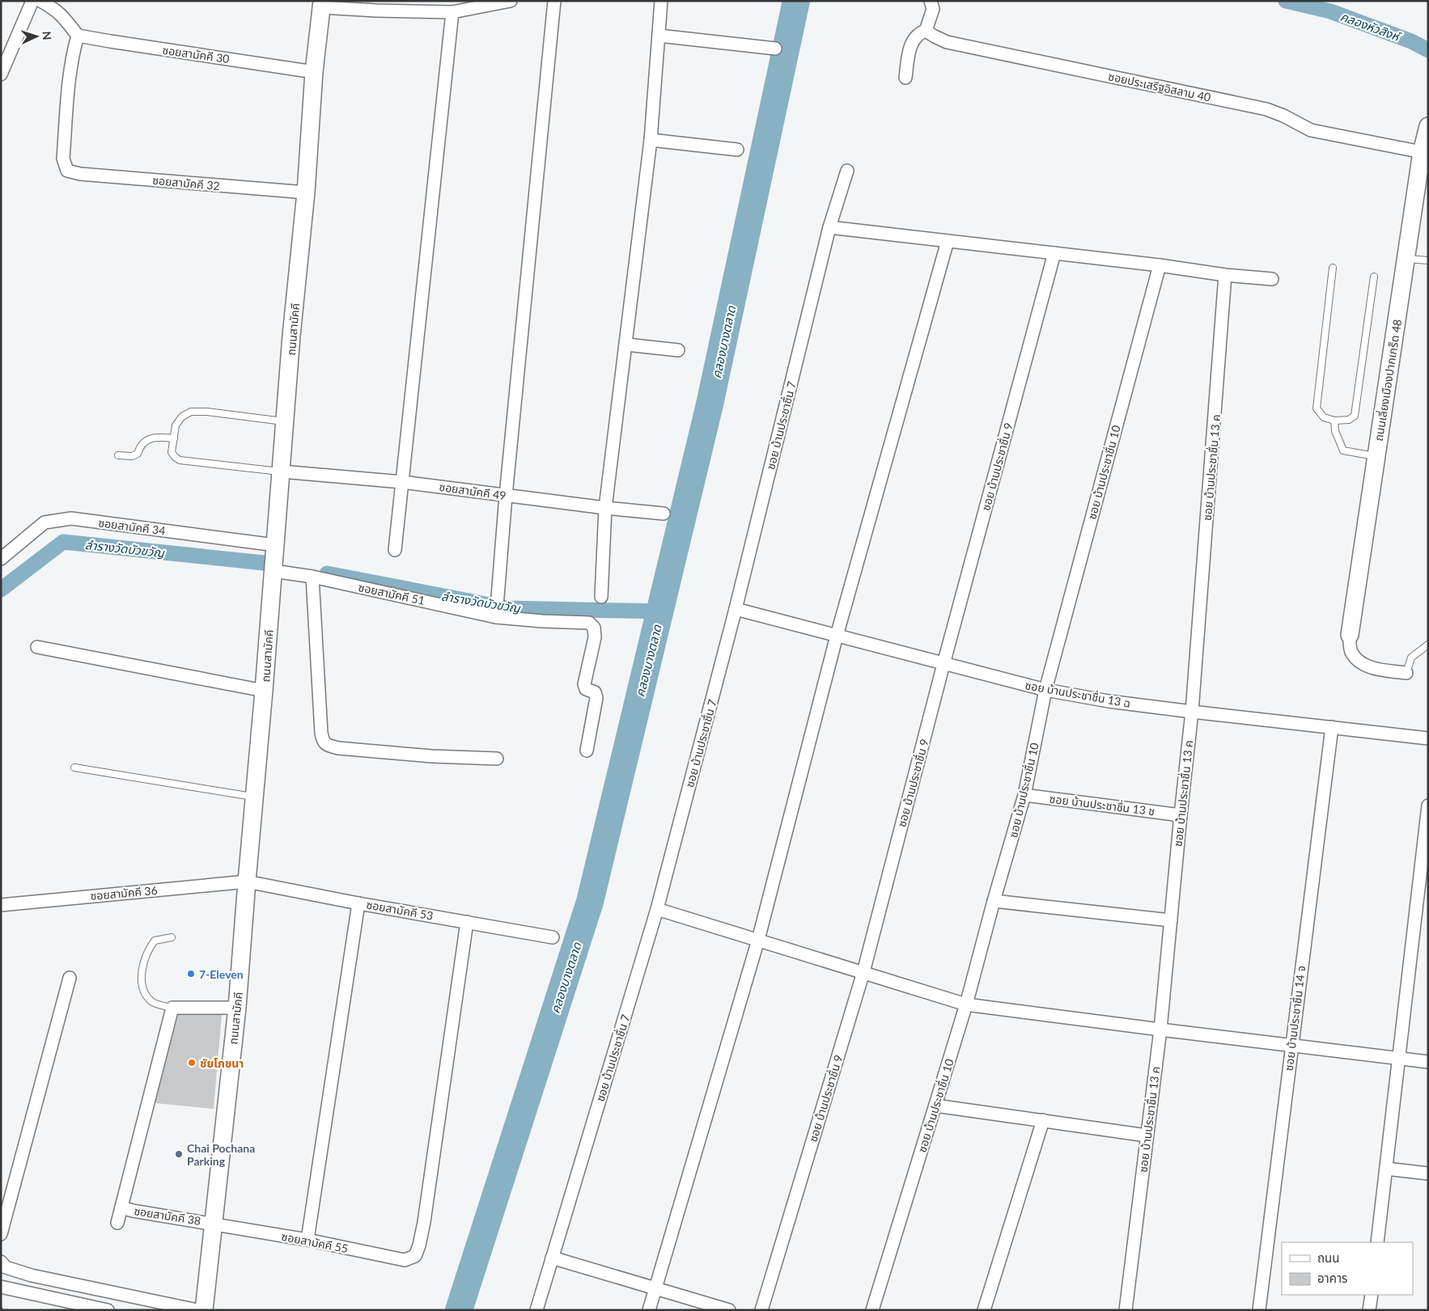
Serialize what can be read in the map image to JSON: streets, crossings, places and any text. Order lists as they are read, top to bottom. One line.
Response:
{"streets":{"main road":["ถนนสามัคคี","ถนนเลี่ยงเมืองปากเกร็ด 48"],"street":["ซอยสามัคคี 30","ซอยประเสริฐอิสลาม 40","ซอยสามัคคี 32","ซอย บ้านประชาชื่น 7","ซอย บ้านประชาชื่น 9","ซอย บ้านประชาชื่น 13 ค","ซอย บ้านประชาชื่น 10","ซอยสามัคคี 49","ซอยสามัคคี 34","ซอยสามัคคี 51","ซอย บ้านประชาชื่น 13 ฉ","ซอย บ้านประชาชื่น 13 ช","ซอยสามัคคี 36","ซอยสามัคคี 53","ซอย บ้านประชาชื่น 14 จ","ซอยสามัคคี 38","ซอยสามัคคี 55"]},"crossings":[["ซอยสามัคคี 30","ซอยสามัคคี 32"],["ซอยสามัคคี 30","ถนนสามัคคี"],["ซอยประเสริฐอิสลาม 40","ถนนเลี่ยงเมืองปากเกร็ด 48"],["ซอยสามัคคี 32","ถนนสามัคคี"],["ถนนสามัคคี","ซอยสามัคคี 49"],["ถนนสามัคคี","ซอยสามัคคี 34"],["ถนนสามัคคี","ซอยสามัคคี 51"],["ถนนสามัคคี","ซอยสามัคคี 36"],["ถนนสามัคคี","ซอยสามัคคี 53"],["ถนนสามัคคี","ซอยสามัคคี 38"],["ถนนสามัคคี","ซอยสามัคคี 55"],["ซอย บ้านประชาชื่น 7","ซอย บ้านประชาชื่น 13 ฉ"],["ซอย บ้านประชาชื่น 9","ซอย บ้านประชาชื่น 13 ฉ"],["ซอย บ้านประชาชื่น 13 ค","ซอย บ้านประชาชื่น 13 ฉ"],["ซอย บ้านประชาชื่น 13 ค","ซอย บ้านประชาชื่น 13 ช"],["ซอย บ้านประชาชื่น 10","ซอย บ้านประชาชื่น 13 ฉ"],["ซอย บ้านประชาชื่น 10","ซอย บ้านประชาชื่น 13 ช"],["ซอย บ้านประชาชื่น 13 ฉ","ซอย บ้านประชาชื่น 14 จ"],["ซอยสามัคคี 36","ซอยสามัคคี 53"],["ซอยสามัคคี 53","ซอยสามัคคี 55"],["ซอยสามัคคี 38","ซอยสามัคคี 55"]],"water":["คลองหัวสิงห์","คลองบางตลาด","ลำรางวัดบัวขวัญ"],"places":["7-Eleven","ชัยโภชนา","Chai Pochana Parking"],"legend":["ถนน","อาคาร"],"north":"right"}
